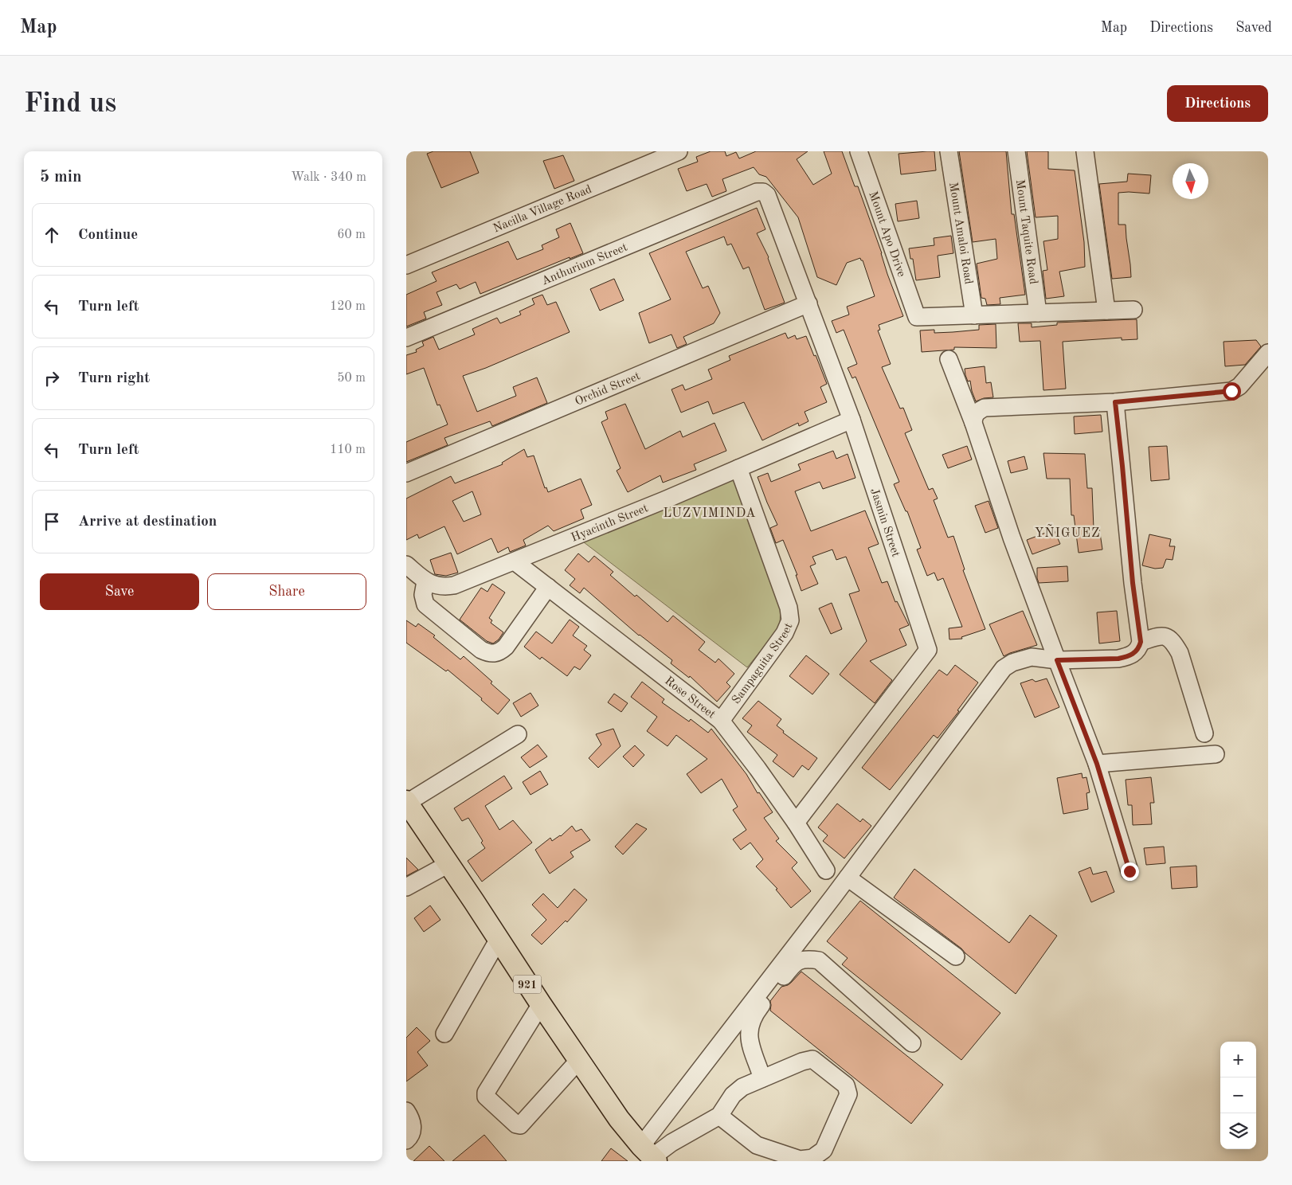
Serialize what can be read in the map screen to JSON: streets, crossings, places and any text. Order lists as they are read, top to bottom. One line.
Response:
{"streets":{"main road":["921"],"street":["Nacilla Village Road","Mount Taquite Road","Mount Amaloi Road","Mount Apo Drive","Anthurium Street","Orchid Street","Jasmin Street","Hyacinth Street","Sampaguita Street","Rose Street"]},"crossings":[["Mount Amaloi Road","Mount Apo Drive"],["Anthurium Street","Jasmin Street"],["Orchid Street","Jasmin Street"],["Jasmin Street","Hyacinth Street"],["Jasmin Street","Rose Street"],["Hyacinth Street","Sampaguita Street"],["Hyacinth Street","Rose Street"],["Sampaguita Street","Rose Street"]],"districts":["LUZVIMINDA","YÑIGUEZ"],"north":"bottom","page":{"header":"Map","nav":["Map","Directions","Saved"],"buttons":["Directions",["Save","Share"]],"title":"Find us","heading":["5 min","Walk · 340 m"],"list":[["Continue","60 m"],["Turn left","120 m"],["Turn right","50 m"],["Turn left","110 m"],"Arrive at destination"],"map_buttons":["+","−"]}}
